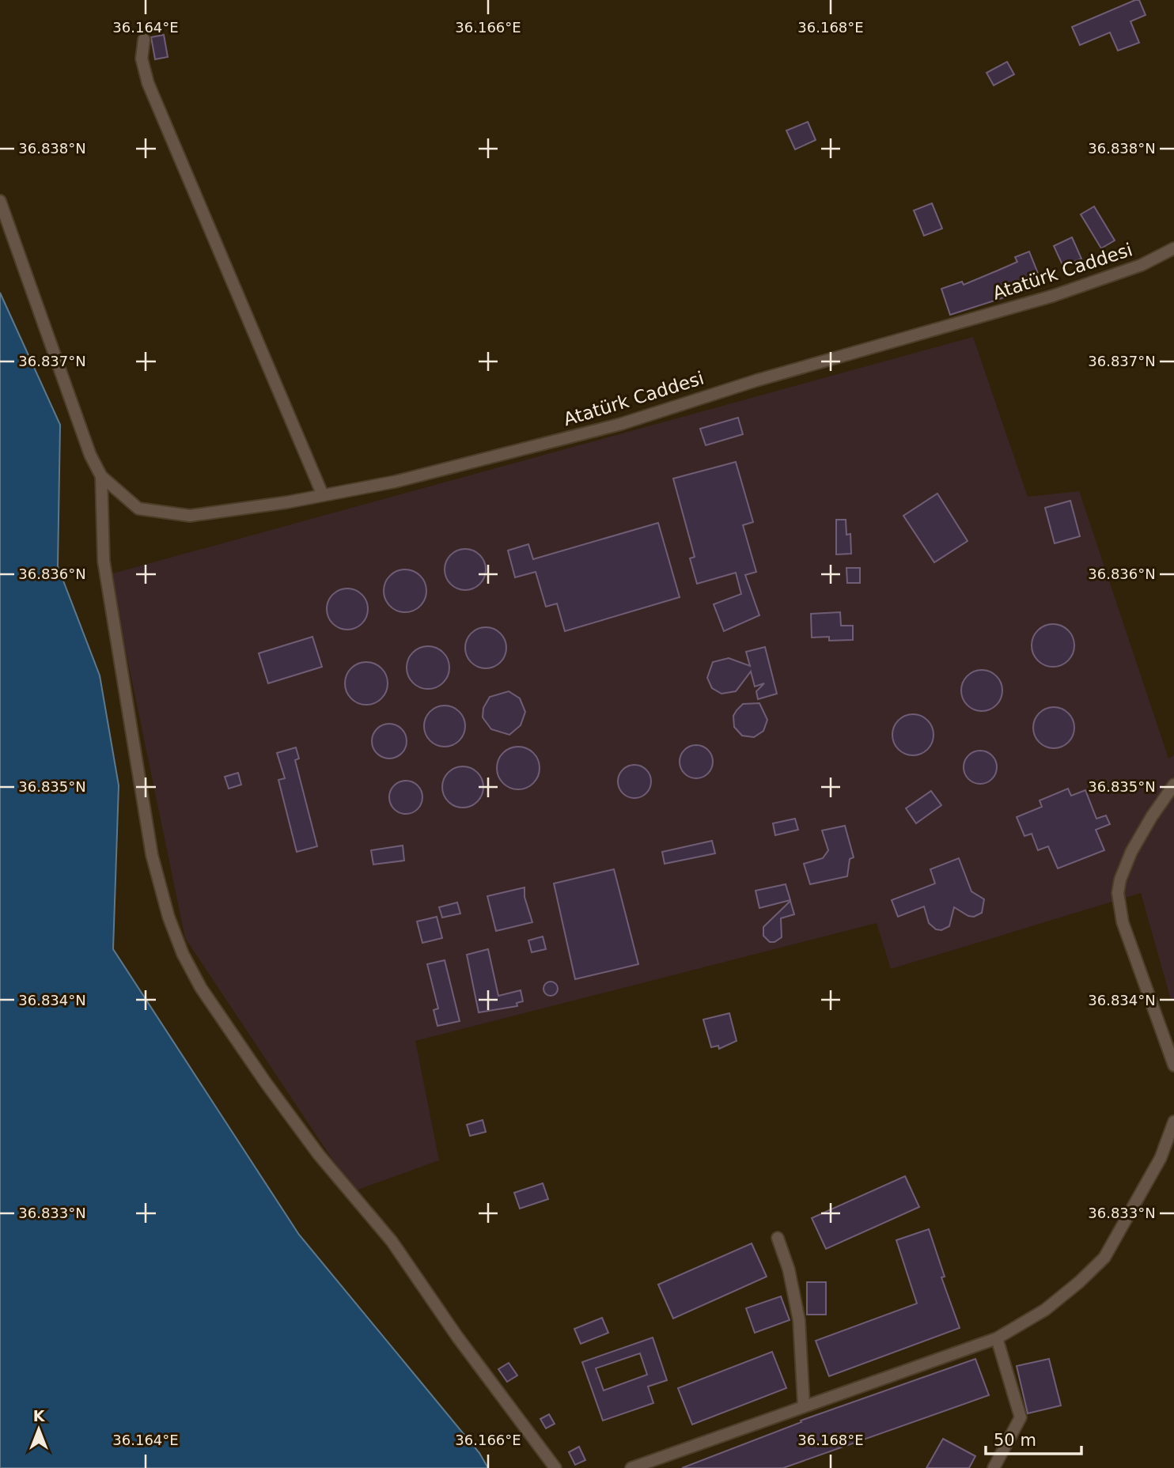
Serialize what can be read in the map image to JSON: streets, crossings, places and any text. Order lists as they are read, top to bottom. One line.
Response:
{"streets":{"street":["Atatürk Caddesi"]},"scale_bar":"50 m","north":"top","coordinates":["36.164°E","36.166°E","36.168°E","36.838°N","36.837°N","36.836°N","36.835°N","36.834°N","36.833°N"]}
